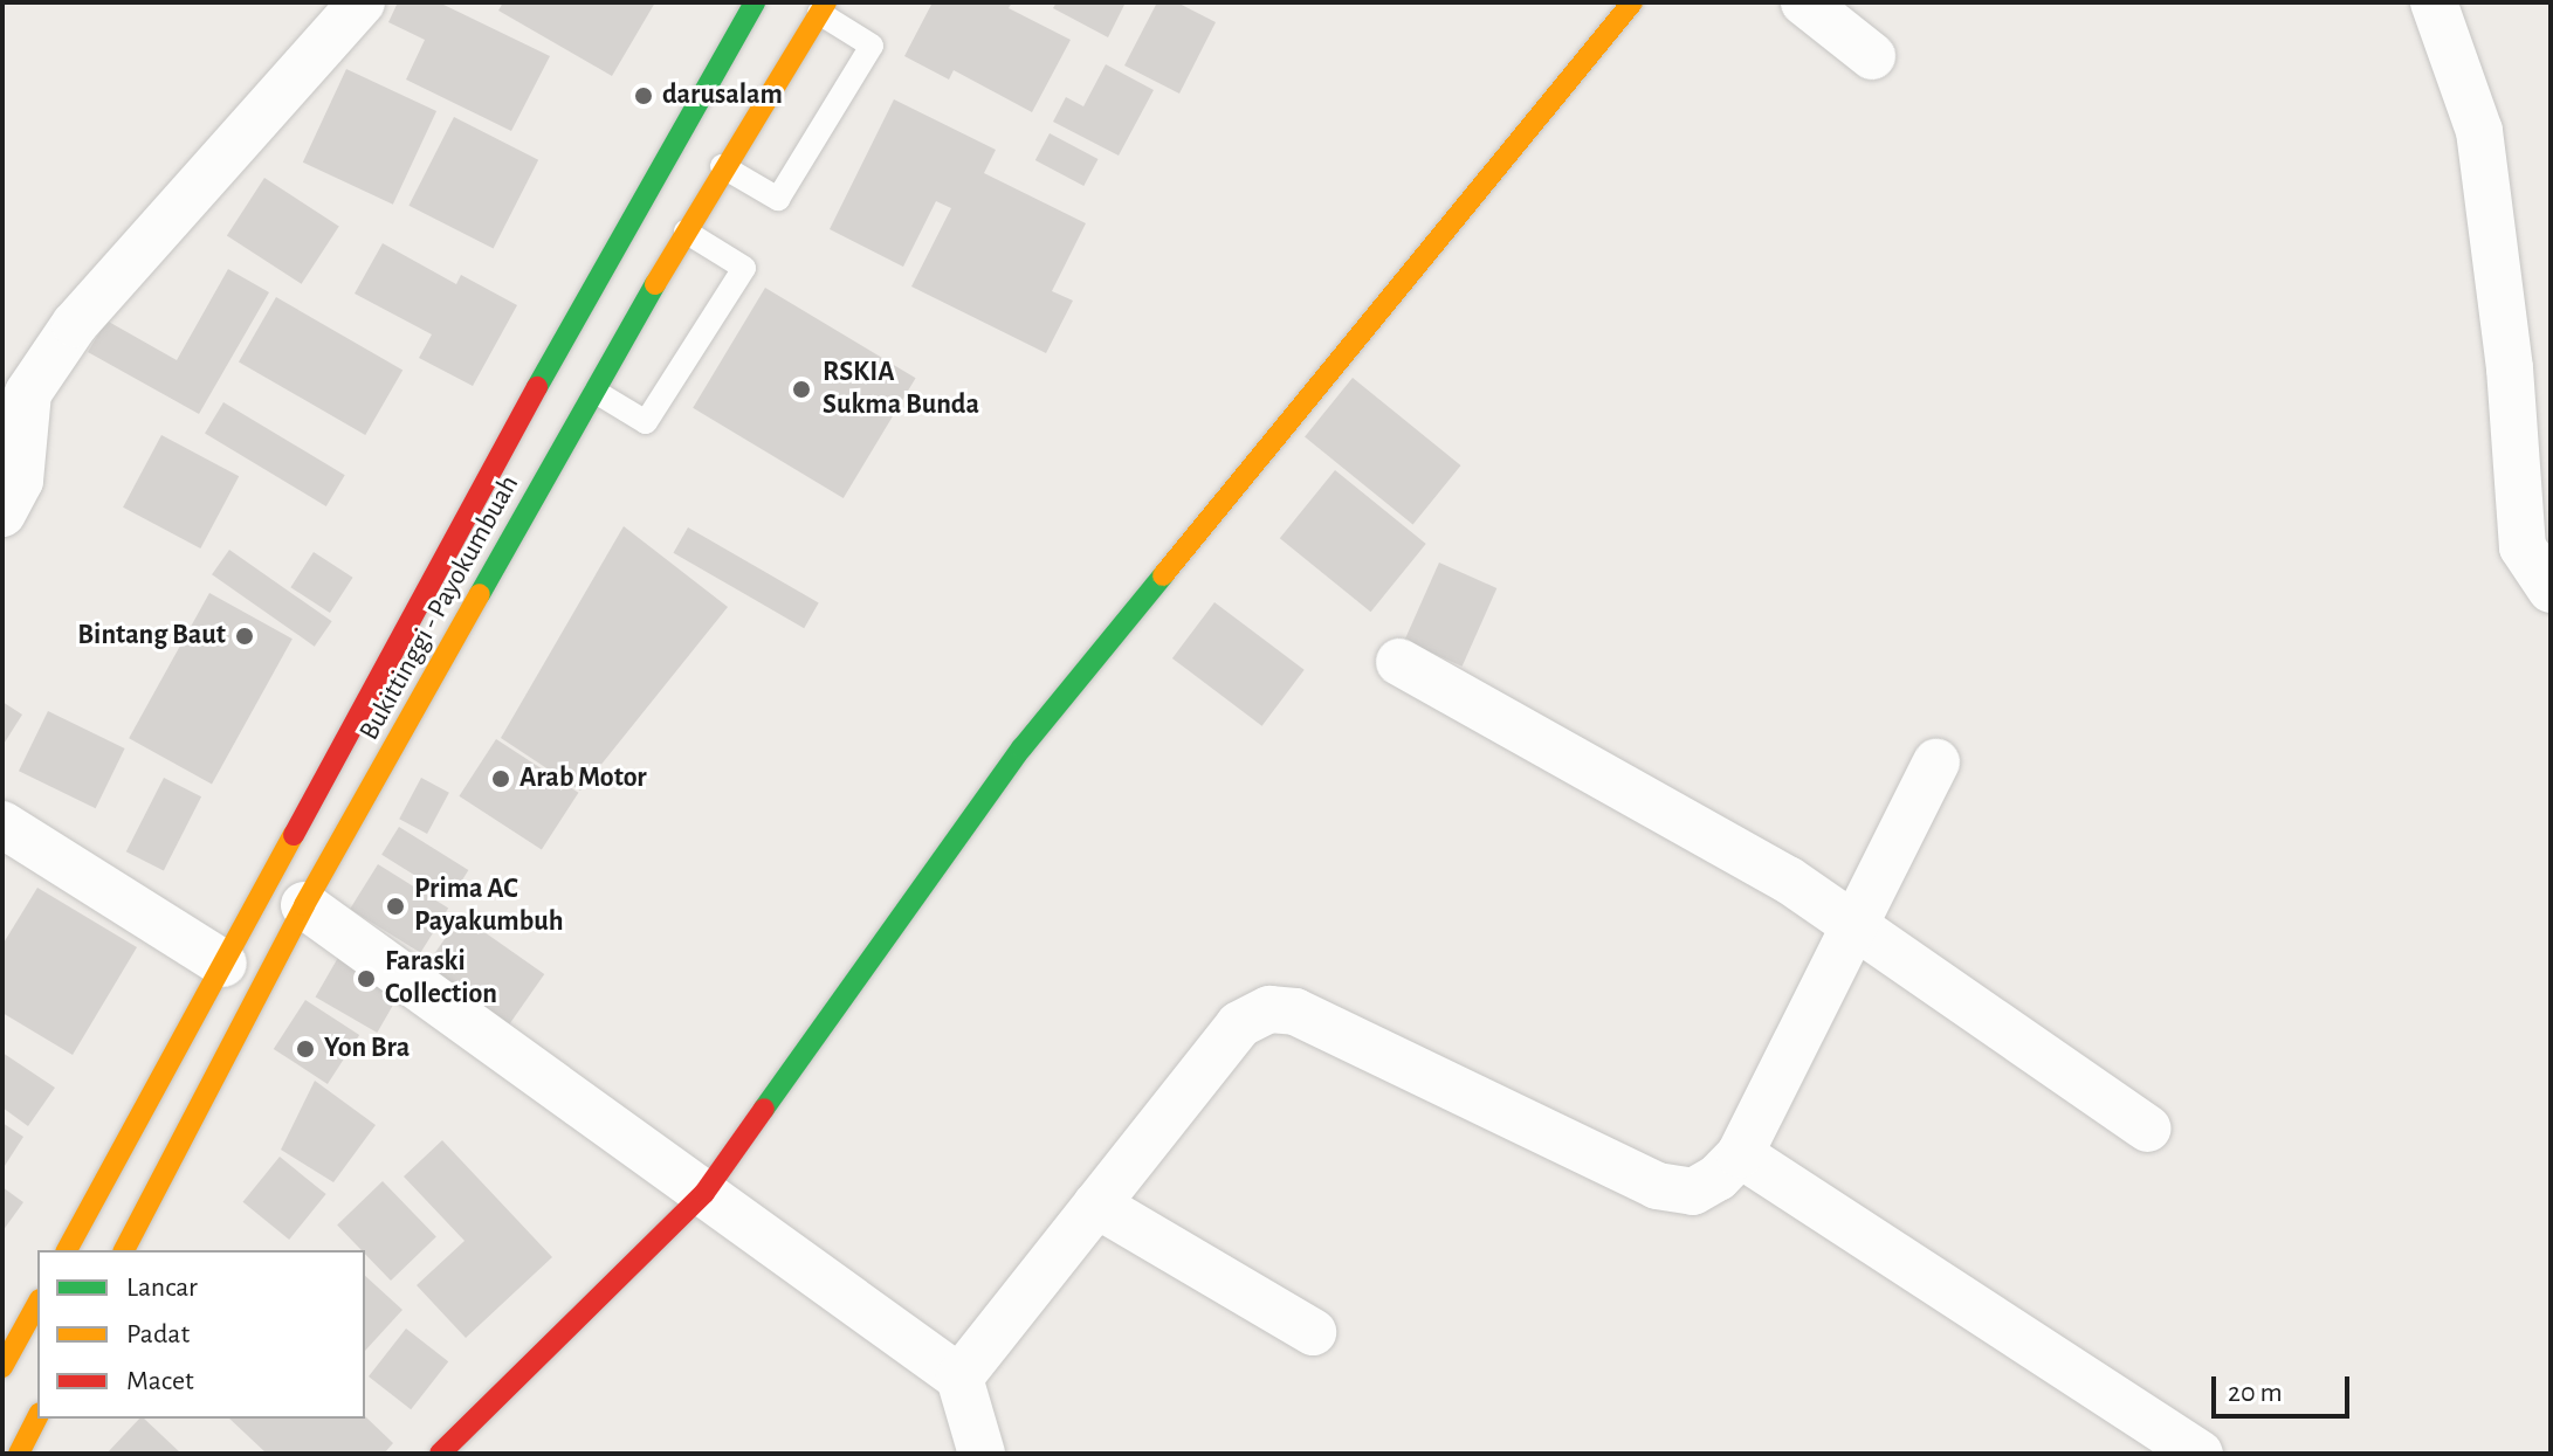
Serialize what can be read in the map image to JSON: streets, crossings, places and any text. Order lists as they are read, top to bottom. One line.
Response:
{"streets":{"main road":["Bukittinggi - Payokumbuah"]},"places":["darusalam","RSKIA Sukma Bunda","Bintang Baut","Arab Motor","Prima AC Payakumbuh","Faraski Collection","Yon Bra"],"legend":["Lancar","Padat","Macet"],"scale_bar":"20 m"}
